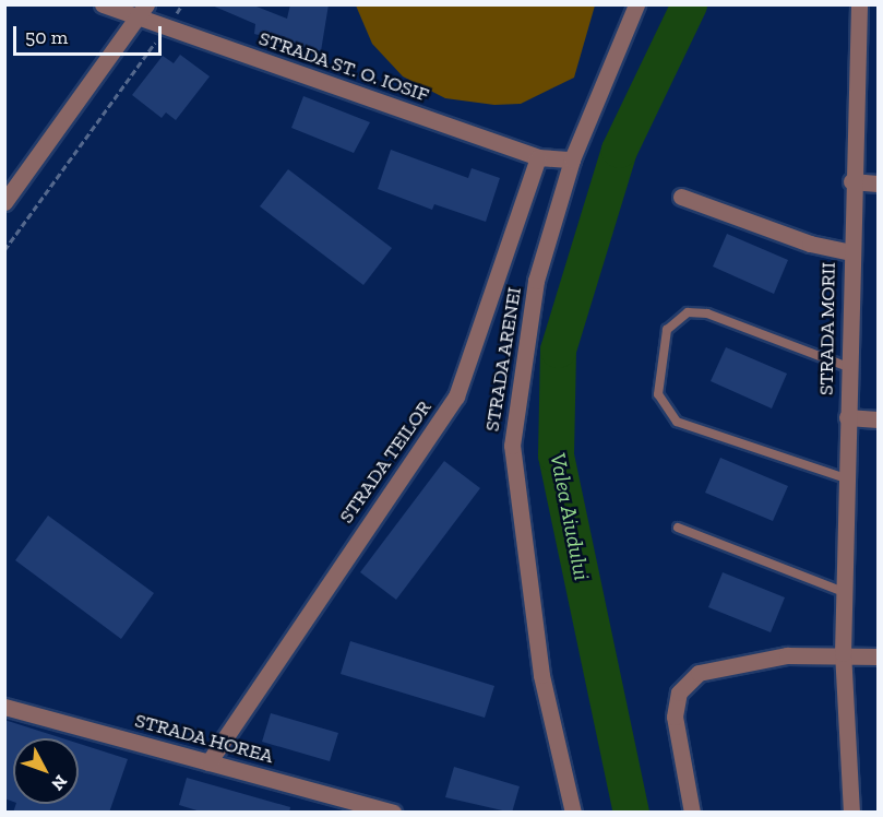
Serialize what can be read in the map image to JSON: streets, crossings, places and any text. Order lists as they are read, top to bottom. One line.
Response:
{"streets":{"street":["STRADA ST. O. IOSIF","STRADA MORII","STRADA ARENEI","STRADA TEILOR","STRADA HOREA"]},"crossings":[["STRADA ST. O. IOSIF","STRADA ARENEI"],["STRADA ST. O. IOSIF","STRADA TEILOR"],["STRADA TEILOR","STRADA HOREA"]],"water":["Valea Aiudului"],"scale_bar":"50 m","north":"bottom right"}
